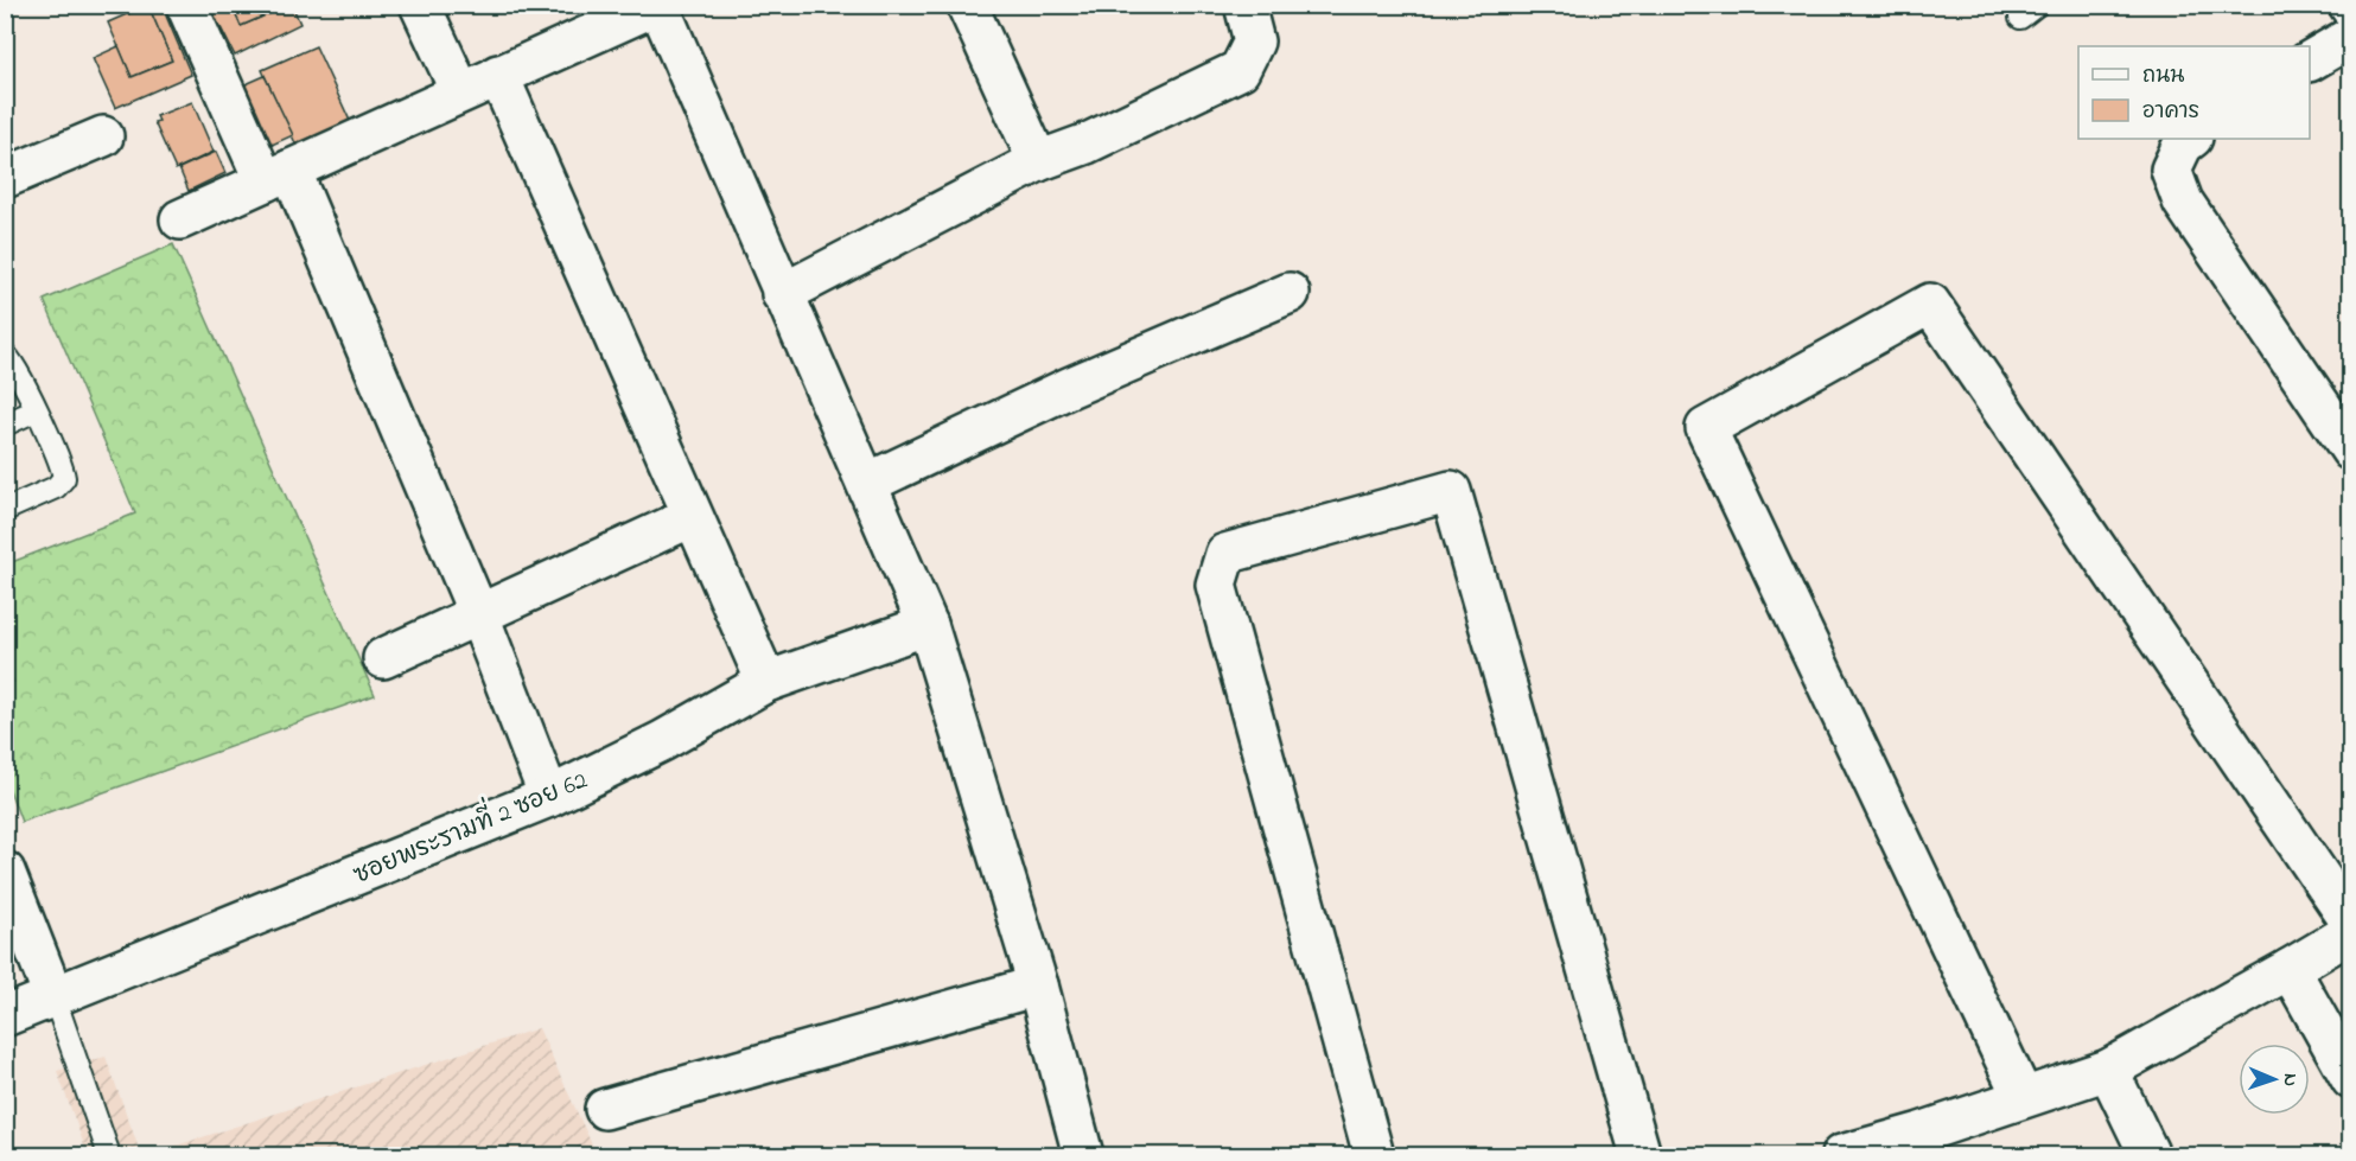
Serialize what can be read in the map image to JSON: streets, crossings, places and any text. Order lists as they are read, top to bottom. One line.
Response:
{"streets":{"street":["ซอยพระรามที่ 2 ซอย 62"]},"legend":["ถนน","อาคาร"],"north":"right"}
